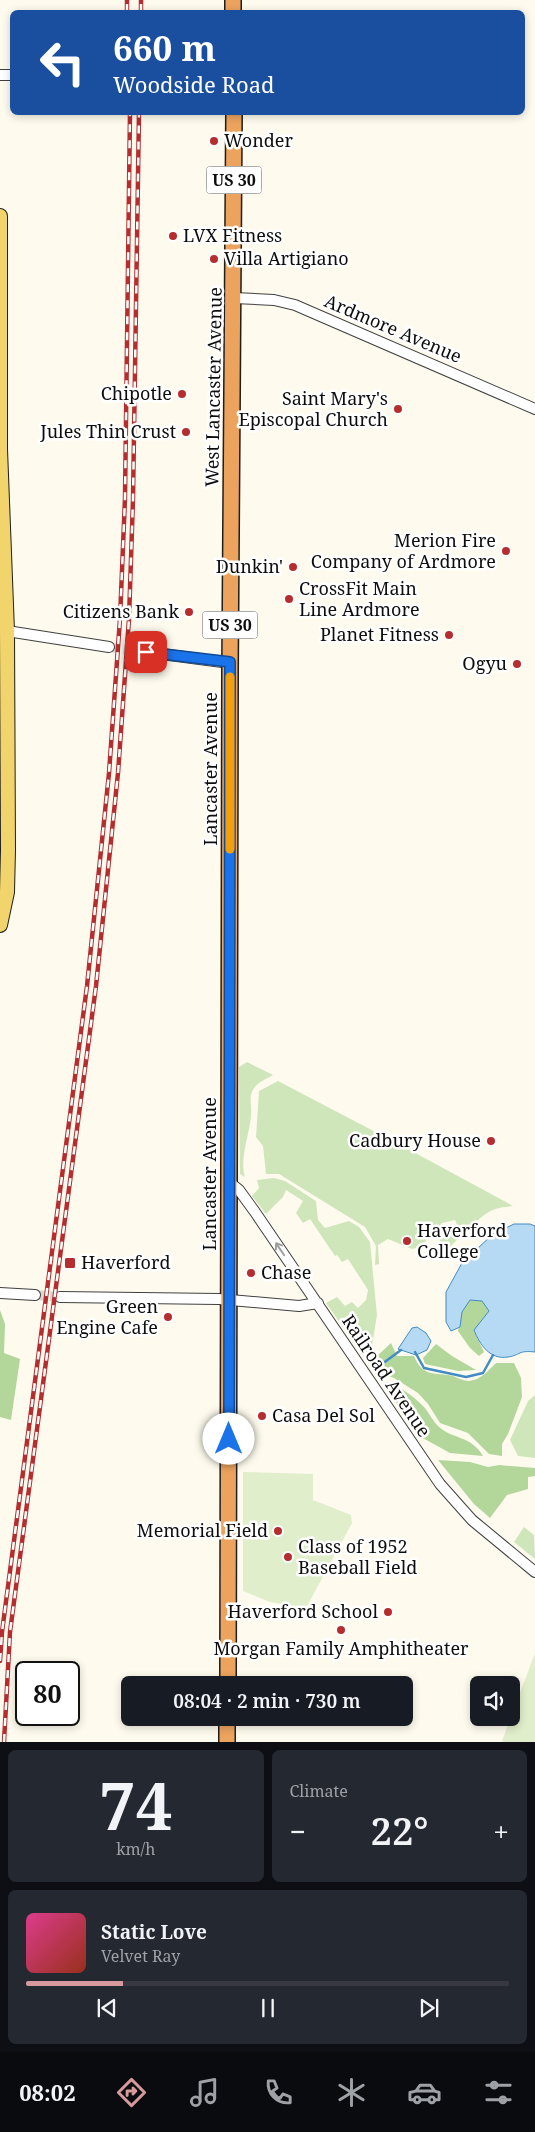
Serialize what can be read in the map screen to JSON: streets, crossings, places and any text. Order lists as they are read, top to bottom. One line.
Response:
{"streets":{"highway":["US 30","West Lancaster Avenue","Lancaster Avenue"],"street":["Ardmore Avenue","Railroad Avenue"]},"crossings":[["Ardmore Avenue","West Lancaster Avenue"],["West Lancaster Avenue","Lancaster Avenue"],["Lancaster Avenue","Railroad Avenue"]],"places":{"other":["Wonder","LVX Fitness","Villa Artigiano","Chipotle","Saint Mary's Episcopal Church","Jules Thin Crust","Merion Fire Company of Ardmore","Dunkin'","CrossFit Main Line Ardmore","Citizens Bank","Planet Fitness","Ogyu","Cadbury House","Haverford College","Chase","Green Engine Cafe","Casa Del Sol","Memorial Field","Class of 1952 Baseball Field","Haverford School","Morgan Family Amphitheater"],"transit":["Haverford"]},"page":{"turn":["660 m","Woodside Road"],"limit":"80","trip":"08:04 · 2 min · 730 m","tile":[["74","km/h"],"Climate"],"heat":["−","22°","+"],"song":["Static Love","Velvet Ray"],"tabs":"08:02"}}
